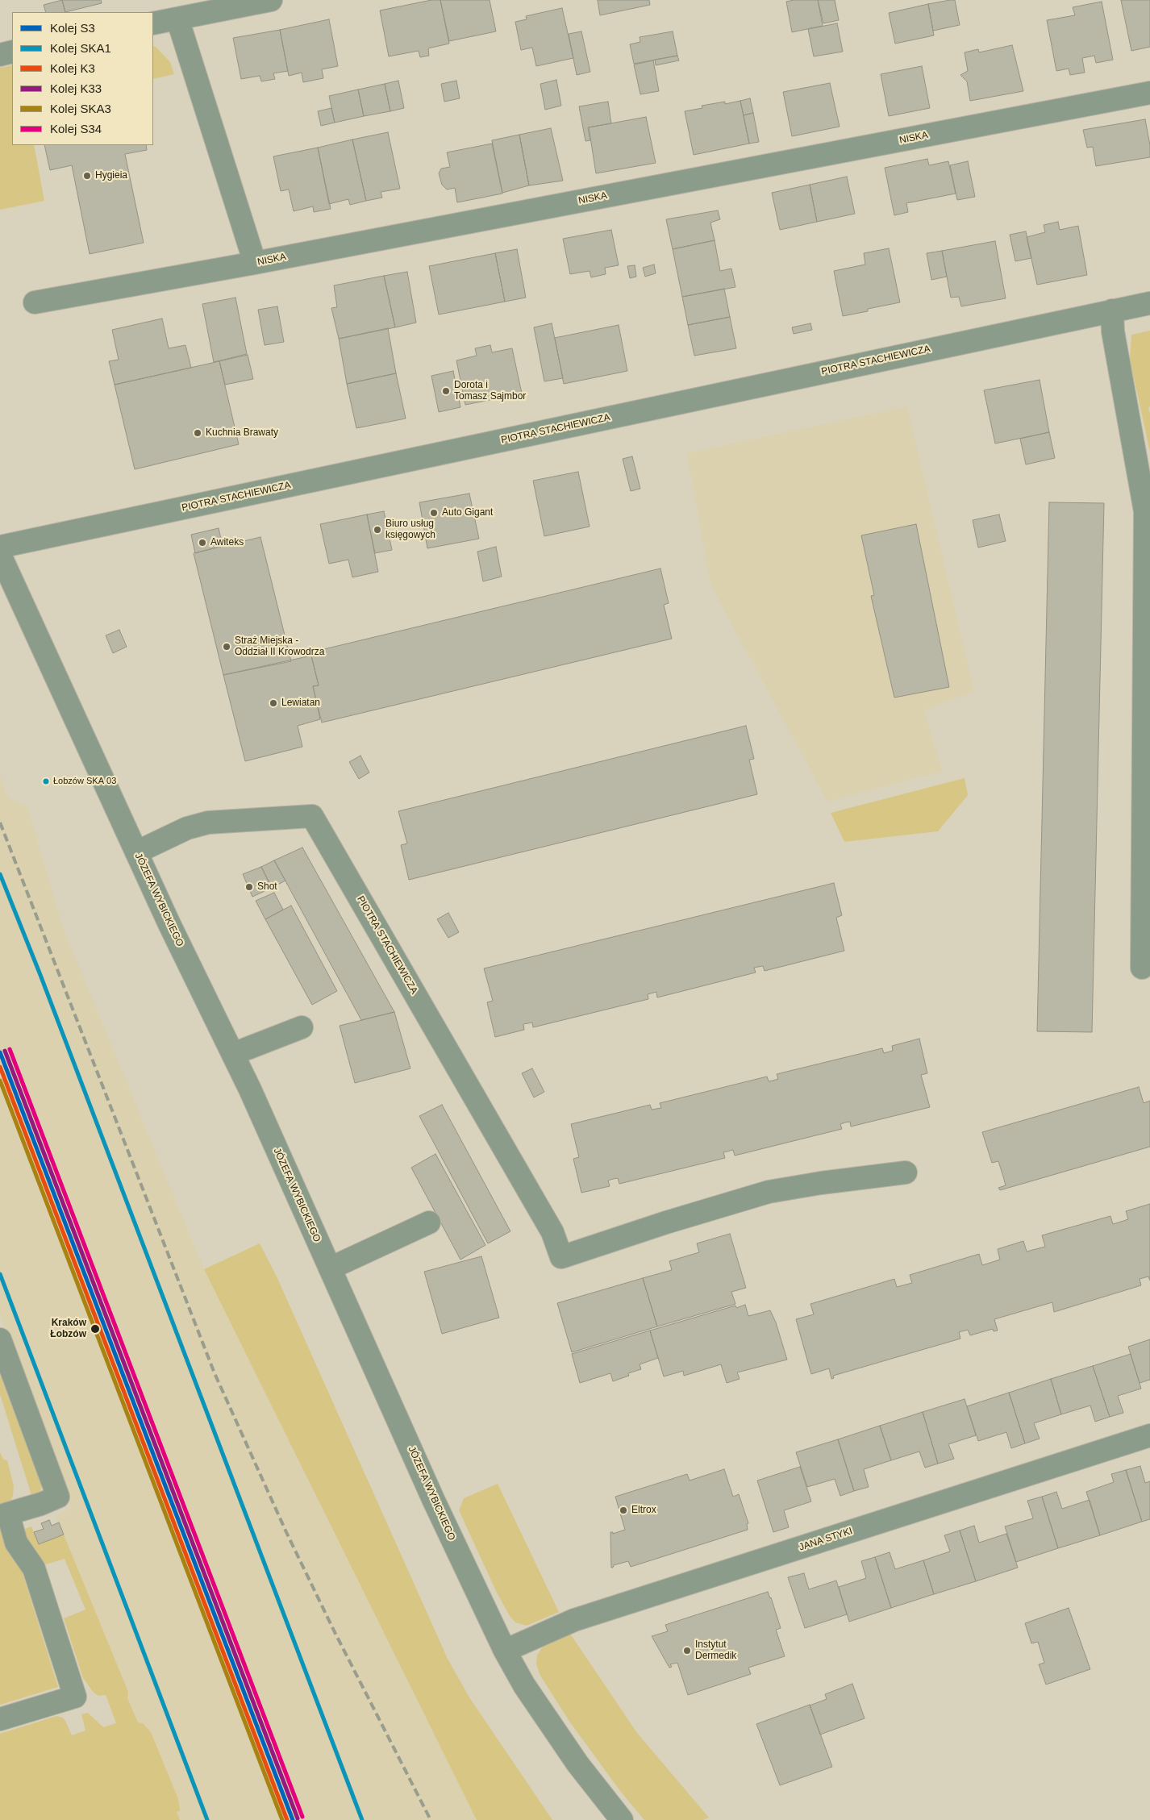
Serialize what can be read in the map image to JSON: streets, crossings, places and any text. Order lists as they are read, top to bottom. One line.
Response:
{"streets":{"street":["NISKA","PIOTRA STACHIEWICZA","JÓZEFA WYBICKIEGO","JANA STYKI"]},"crossings":[["PIOTRA STACHIEWICZA","JÓZEFA WYBICKIEGO"],["JÓZEFA WYBICKIEGO","JANA STYKI"]],"places":["Hygieia","Dorota i Tomasz Sajmbor","Kuchnia Brawaty","Auto Gigant","Biuro usług księgowych","Awiteks","Straż Miejska - Oddział II Krowodrza","Lewiatan","Łobzów SKA 03","Shot","Kraków Łobzów","Eltrox","Instytut Dermedik"],"lines":["rail line SKA1","rail line S34","rail line K33","rail line S3","rail line K3","rail line SKA3"],"legend":["Kolej S3","Kolej SKA1","Kolej K3","Kolej K33","Kolej SKA3","Kolej S34"]}
